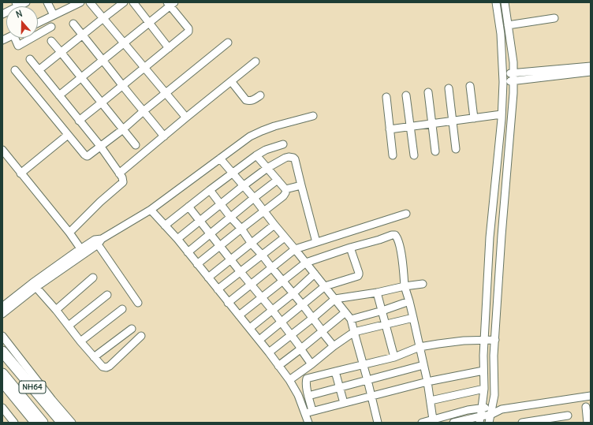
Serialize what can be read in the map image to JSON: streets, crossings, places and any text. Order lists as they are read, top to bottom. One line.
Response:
{"streets":{"highway":["NH64"]},"north":"top"}
